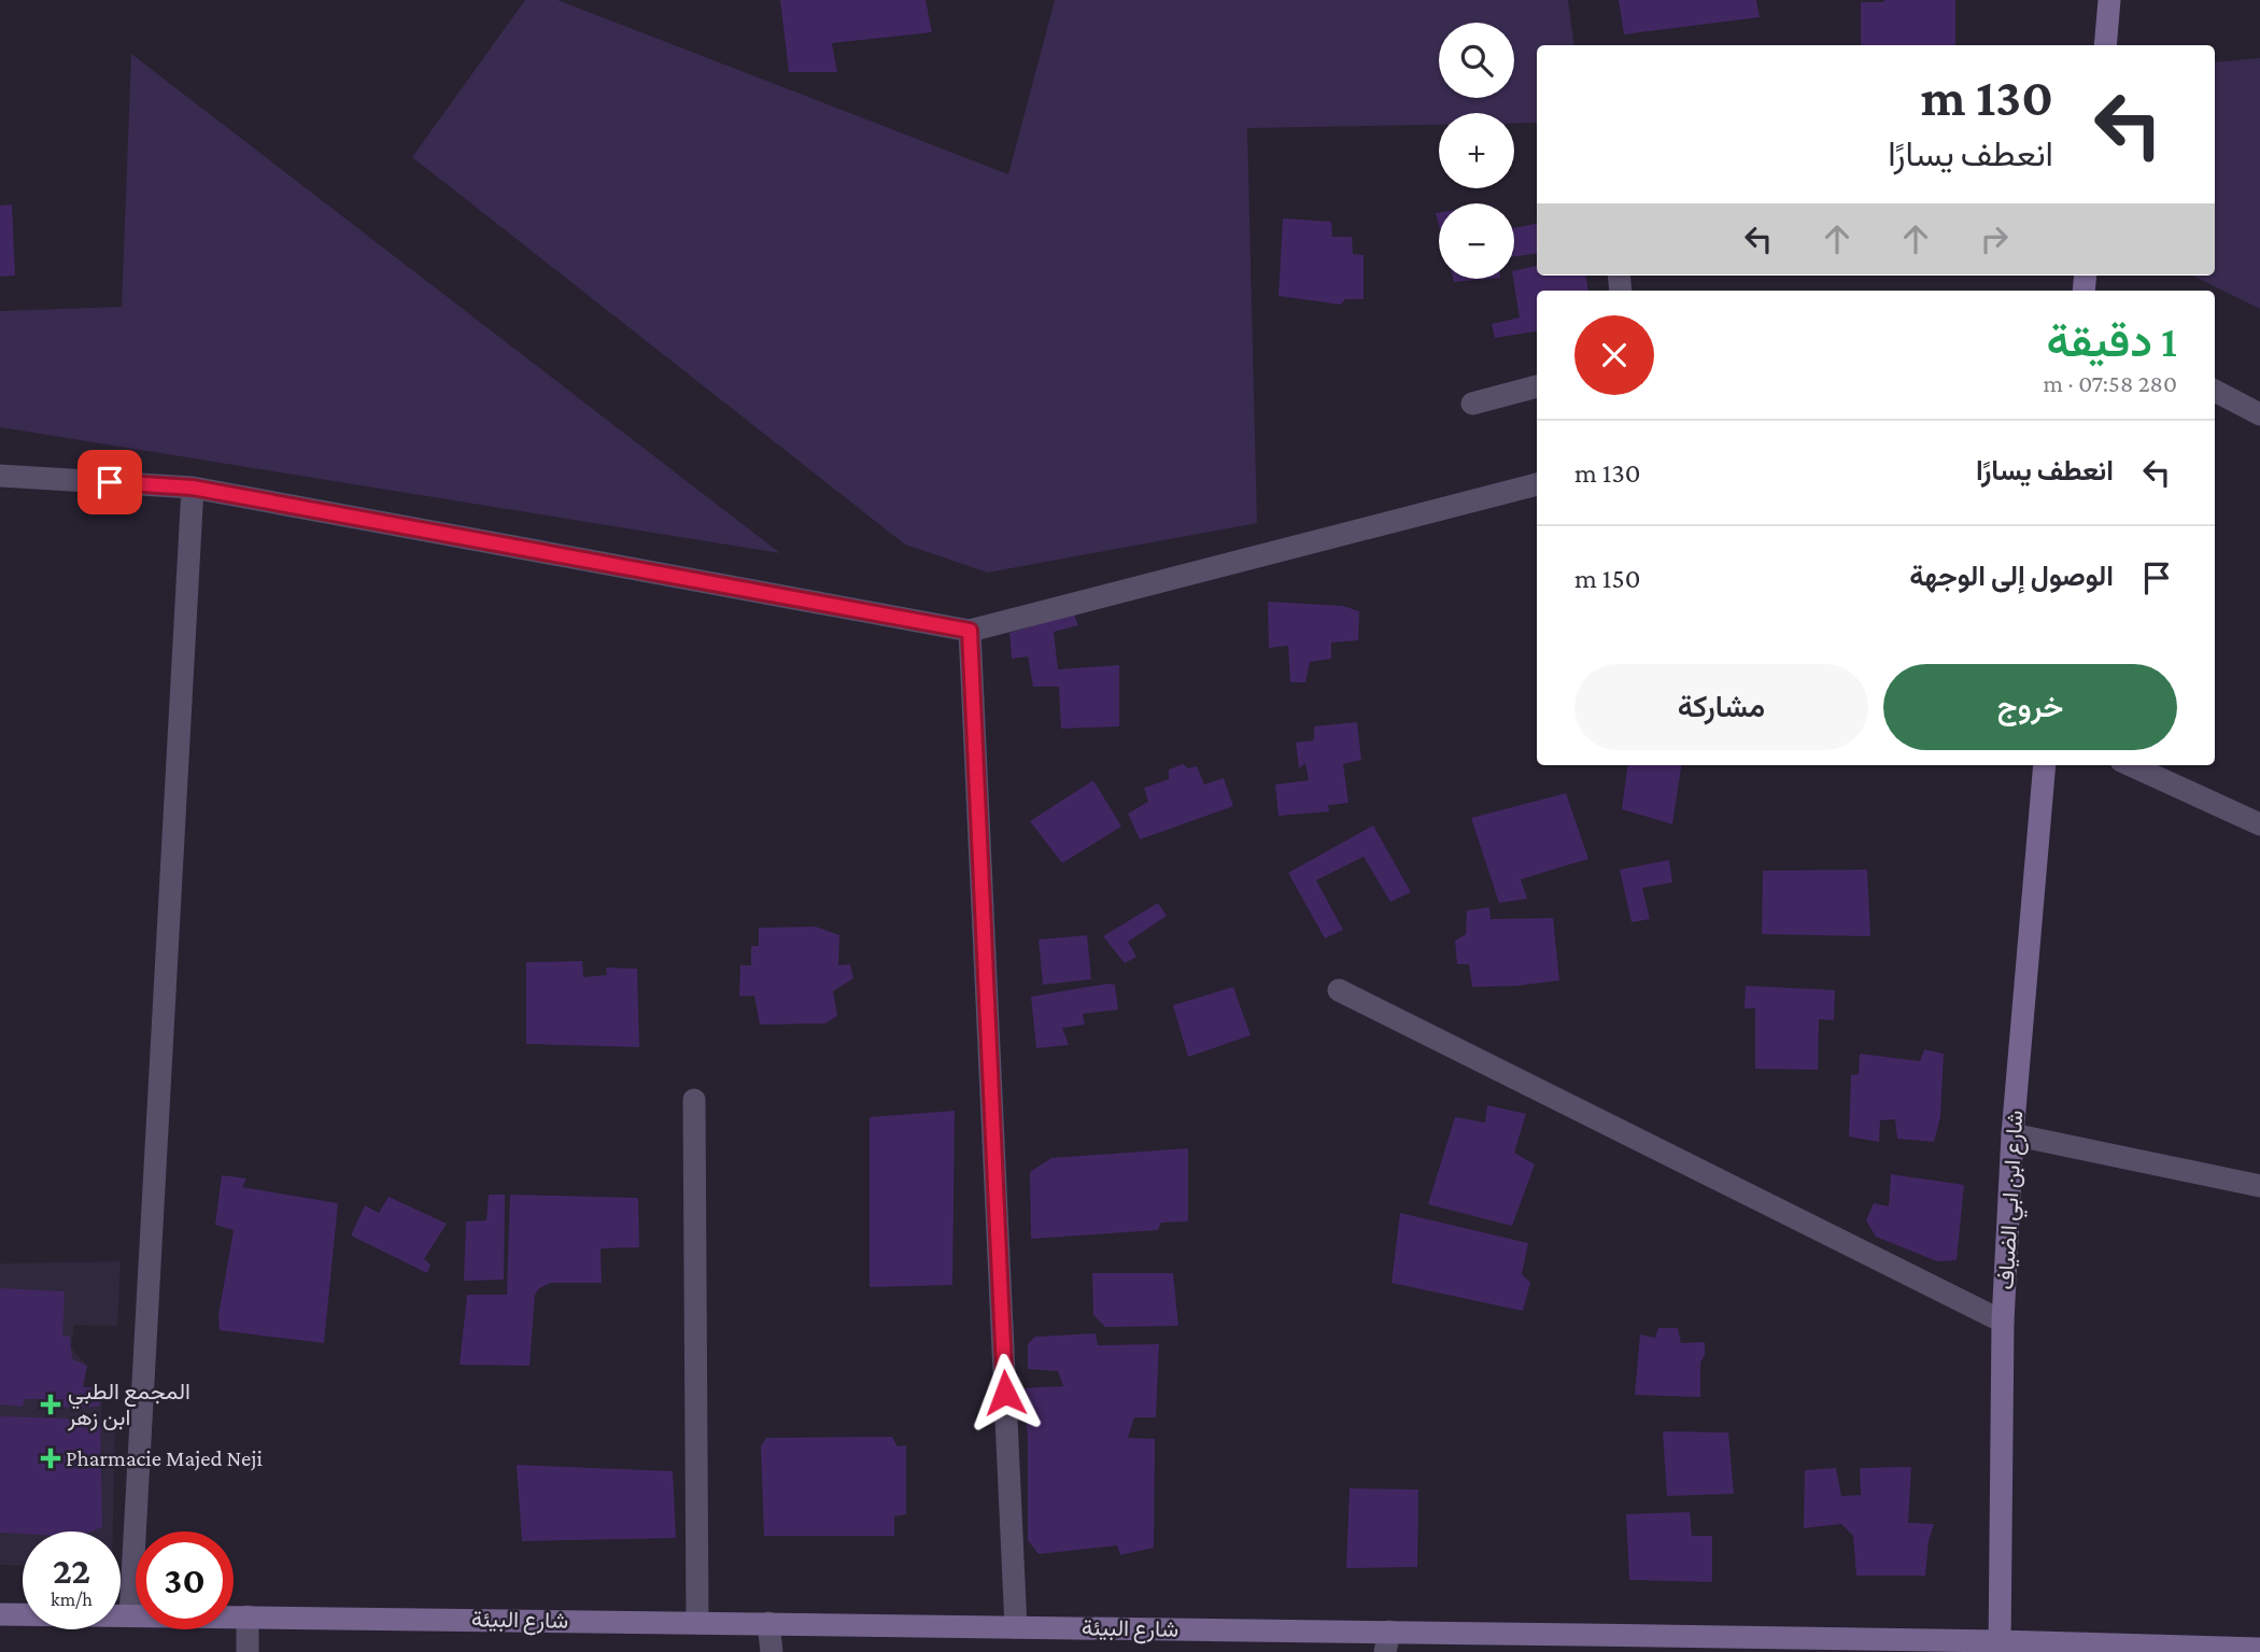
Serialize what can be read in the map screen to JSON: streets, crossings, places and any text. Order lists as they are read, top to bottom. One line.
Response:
{"streets":{"street":["شارع ابن ابي الضياف","شارع البيئة"]},"crossings":[["شارع ابن ابي الضياف","شارع البيئة"]],"places":{"health":["المجمع الطبي ابن زهر","Pharmacie Majed Neji"]},"page":{"map_buttons":["+","−"],"turn":["130 m","انعطف يسارًا"],"heading":["1 دقيقة","280 m · 07:58"],"list":[{"name":"انعطف يسارًا","value":"130 m"},{"name":"الوصول إلى الوجهة","value":"150 m"}],"buttons":["خروج","مشاركة"],"speed":"22 km/h","limit":"30"}}
